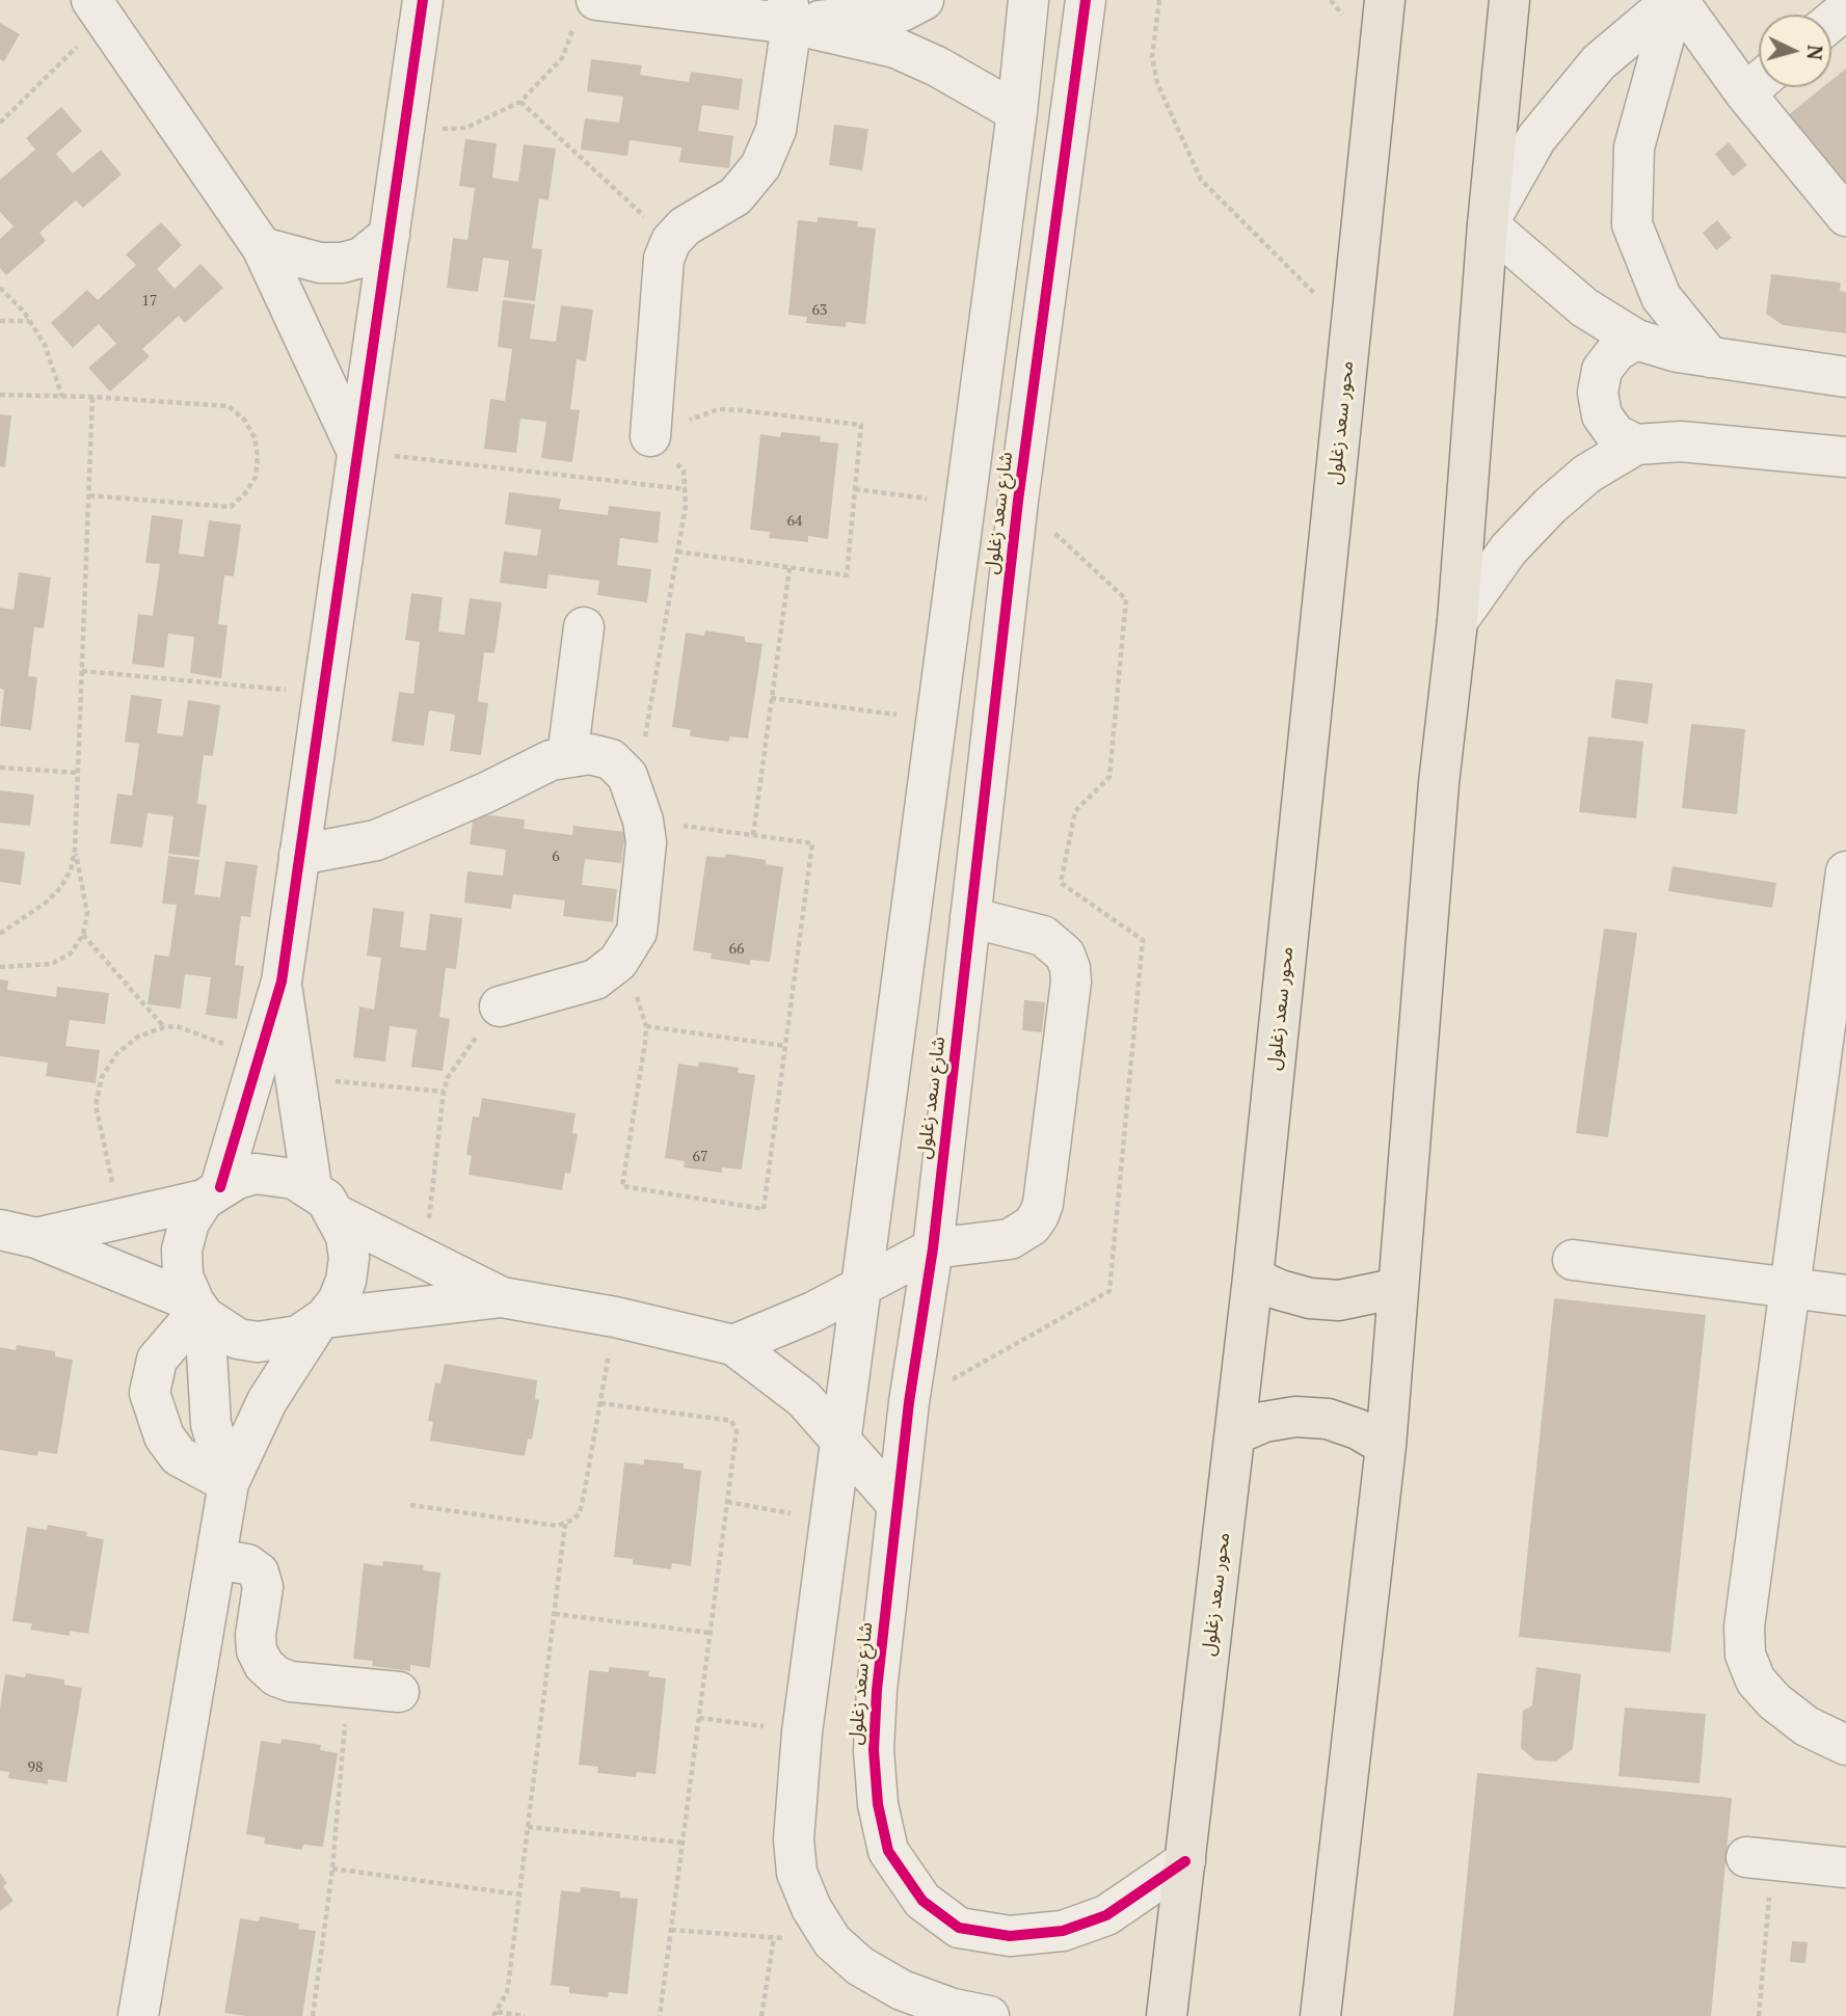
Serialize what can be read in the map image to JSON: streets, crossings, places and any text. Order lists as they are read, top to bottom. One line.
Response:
{"streets":{"main road":["محور سعد زغلول"],"street":["شارع سعد زغلول"]},"crossings":[["محور سعد زغلول","شارع سعد زغلول"]],"house_numbers":["17","63","64","6","66","67","98"],"north":"right"}
